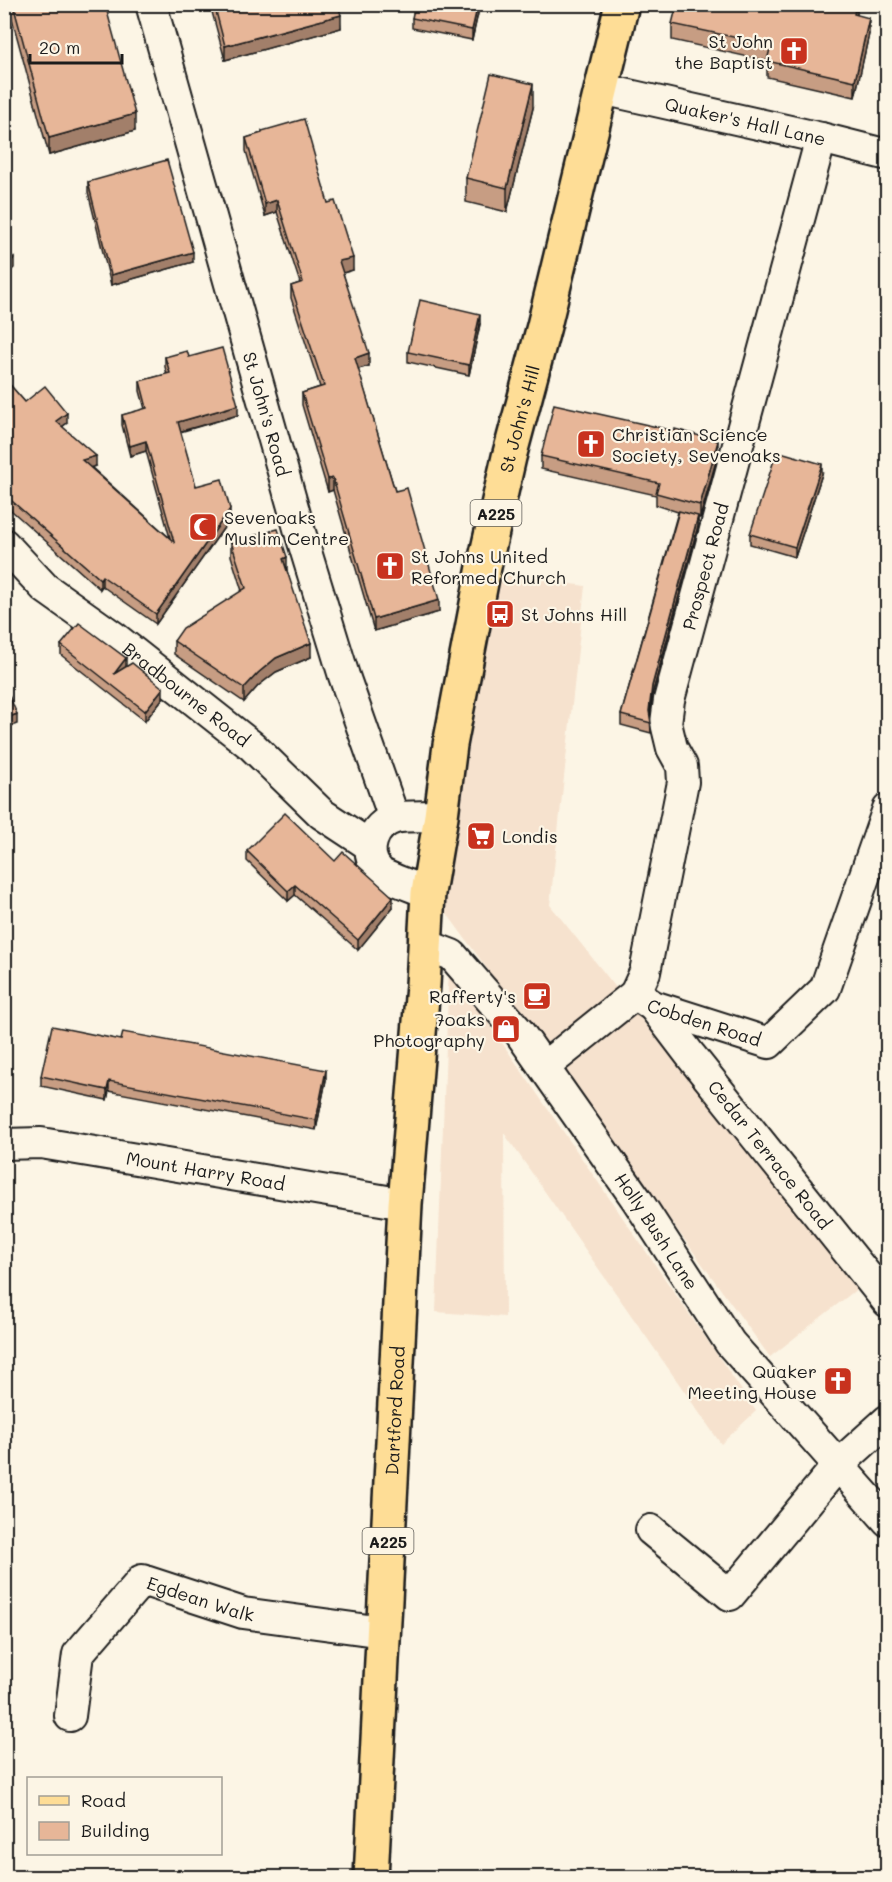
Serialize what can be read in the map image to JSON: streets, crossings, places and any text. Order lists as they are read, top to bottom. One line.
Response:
{"streets":{"main road":["St John's Hill","A225","Dartford Road"],"street":["Quaker's Hall Lane","St John's Road","Prospect Road","Bradbourne Road","Cobden Road","Cedar Terrace Road","Mount Harry Road","Holly Bush Lane","Egdean Walk"]},"crossings":[["Quaker's Hall Lane","St John's Hill"],["Quaker's Hall Lane","Prospect Road"],["St John's Hill","Holly Bush Lane"],["St John's Hill","Dartford Road"],["Prospect Road","Cobden Road"],["Prospect Road","Cedar Terrace Road"],["Cobden Road","Cedar Terrace Road"],["Cobden Road","Holly Bush Lane"],["Mount Harry Road","Dartford Road"],["Holly Bush Lane","Dartford Road"],["Dartford Road","Egdean Walk"]],"places":{"church":["St John the Baptist","Christian Science Society, Sevenoaks","St Johns United Reformed Church","Quaker Meeting House"],"mosque":["Sevenoaks Muslim Centre"],"bus stop":["St Johns Hill"],"supermarket":["Londis"],"cafe":["Rafferty's"],"shop":["7oaks Photography"]},"legend":["Road","Building"],"scale_bar":"20 m"}
